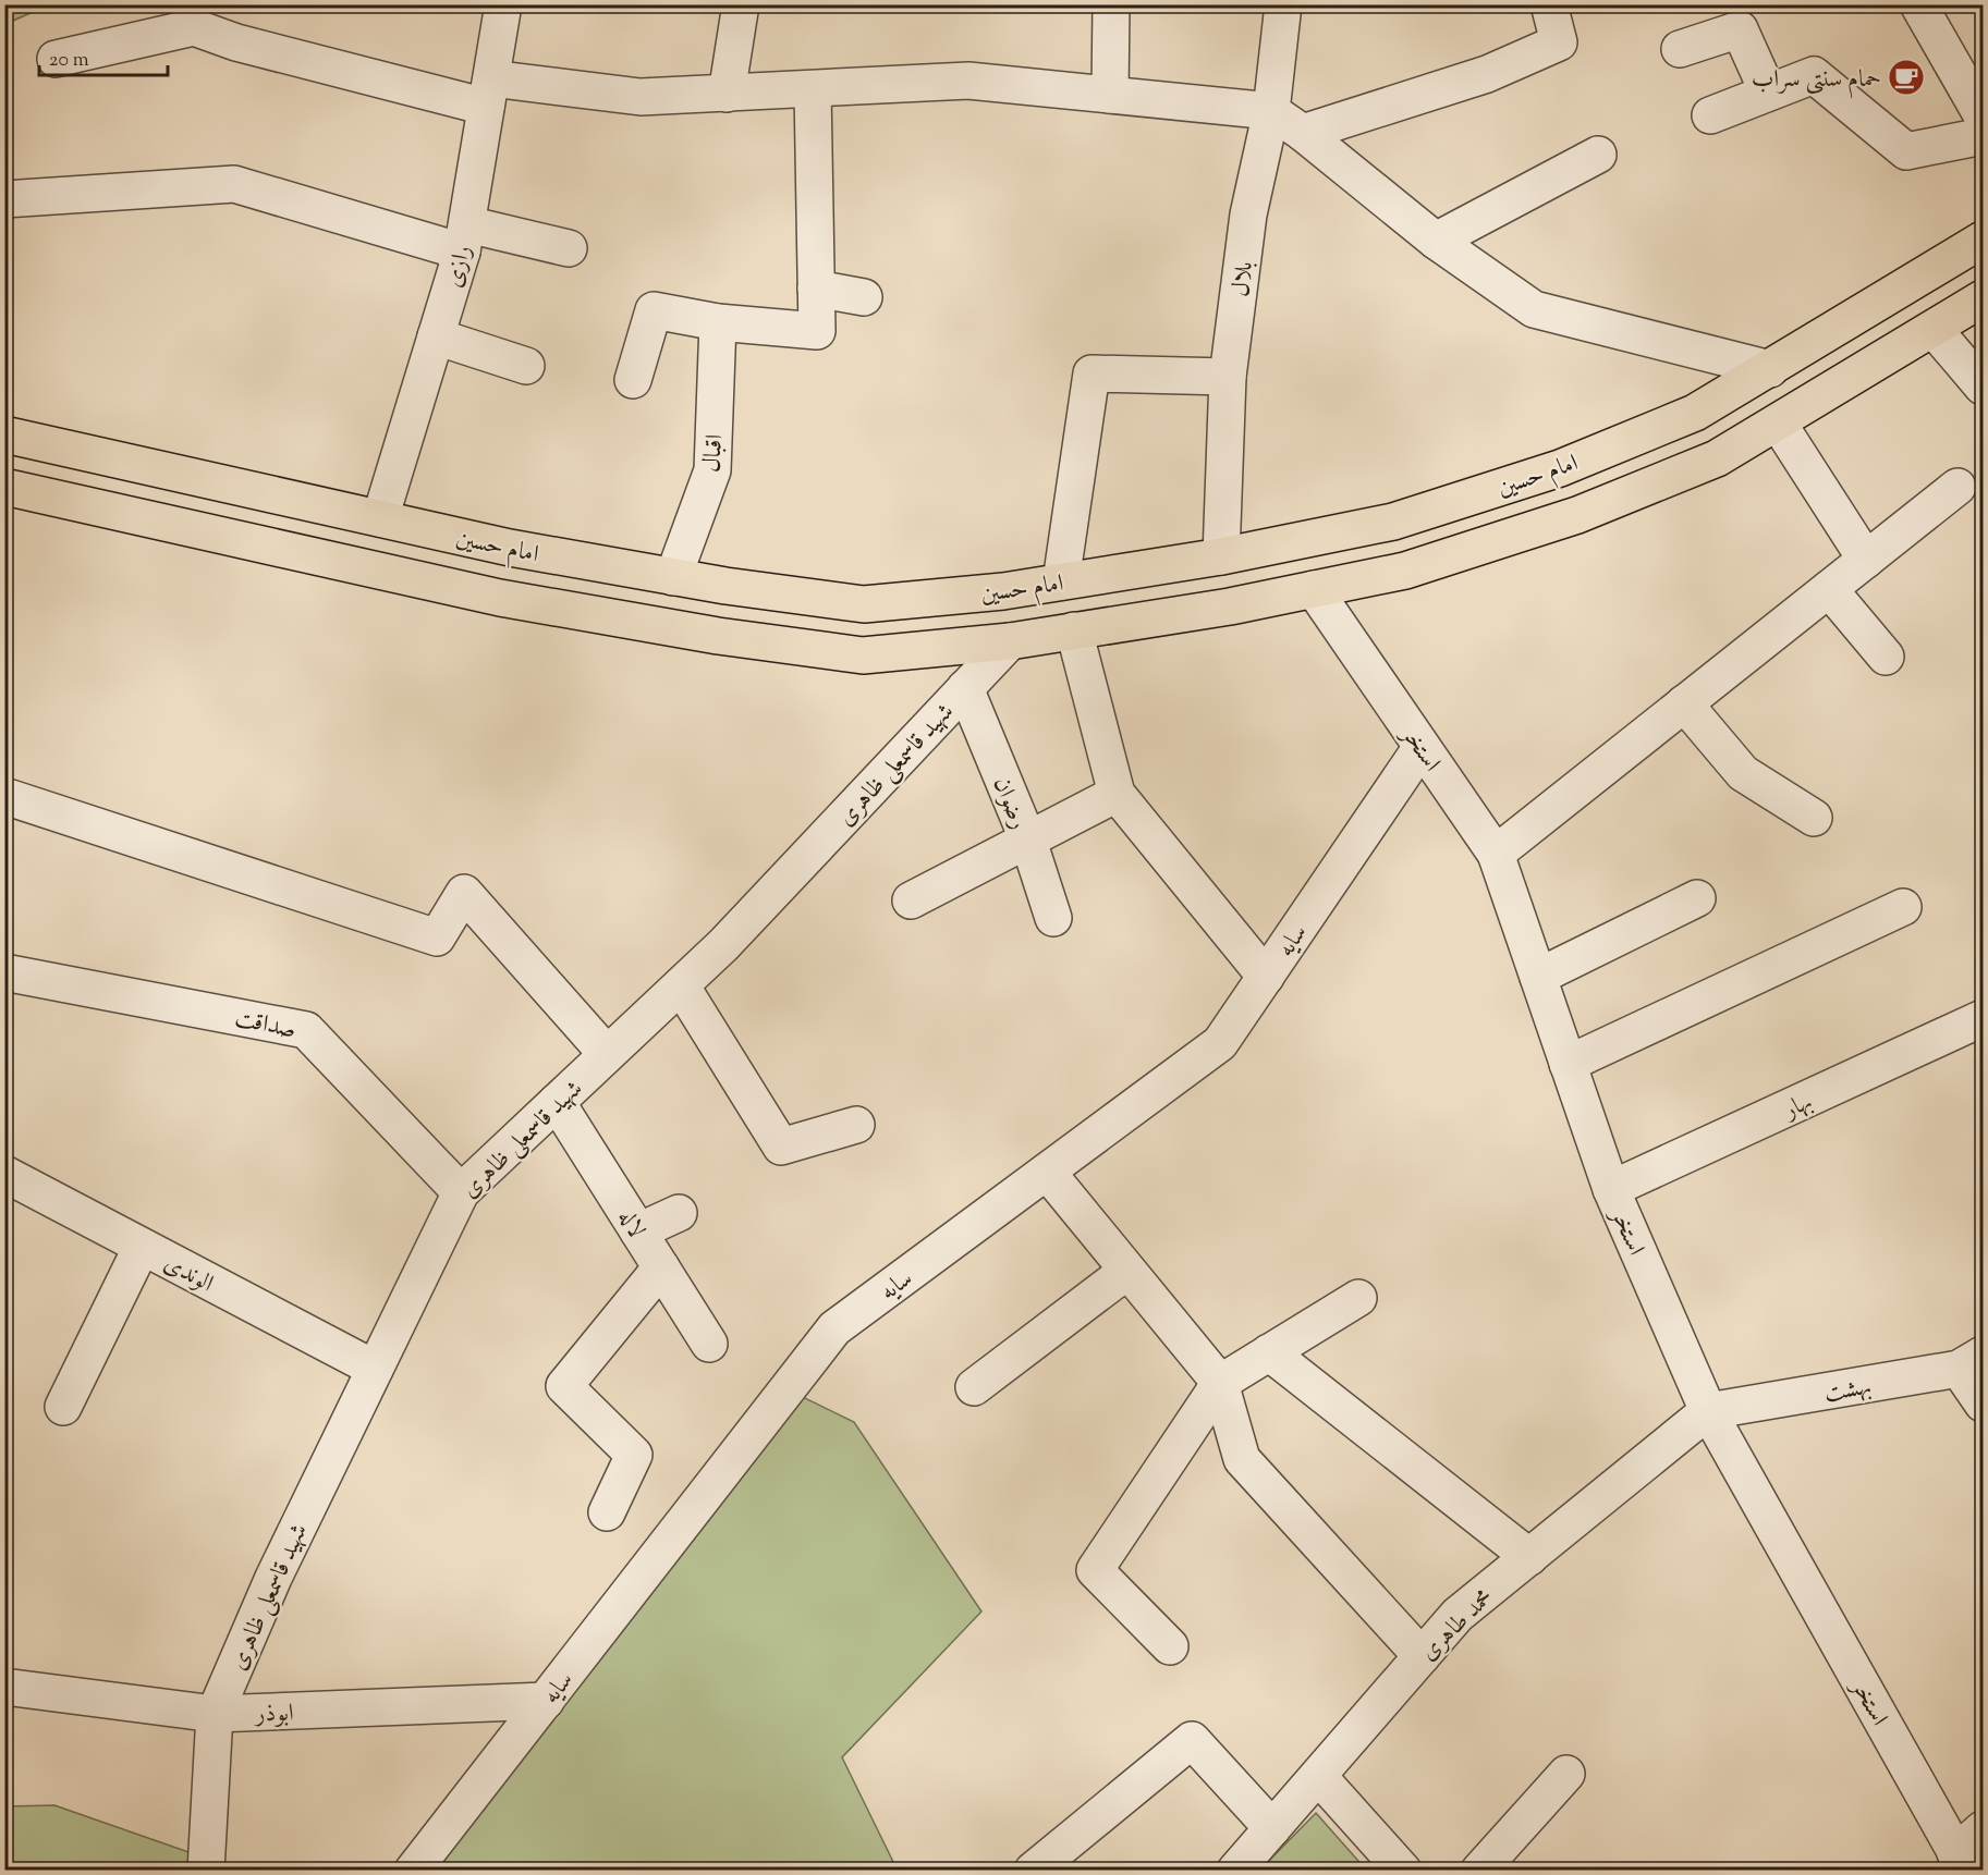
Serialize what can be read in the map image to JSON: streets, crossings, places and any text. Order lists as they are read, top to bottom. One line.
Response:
{"streets":{"main road":["امام حسین"],"street":["رازی","بلال","اقبال","استخر","شهید قاسمعلی ظاهری","رضوان","سایه","صداقت","بهار","لاله","الوندی","بهشت","محمد طاهری","ابوذر"]},"crossings":[["رازی","امام حسین"],["بلال","امام حسین"],["اقبال","امام حسین"],["امام حسین","استخر"],["امام حسین","شهید قاسمعلی ظاهری"],["استخر","سایه"],["استخر","بهار"],["استخر","بهشت"],["استخر","محمد طاهری"],["شهید قاسمعلی ظاهری","رضوان"],["شهید قاسمعلی ظاهری","صداقت"],["شهید قاسمعلی ظاهری","لاله"],["شهید قاسمعلی ظاهری","الوندی"],["شهید قاسمعلی ظاهری","ابوذر"],["سایه","ابوذر"],["بهشت","محمد طاهری"]],"places":{"cafe":["حمام سنتی سراب"]},"scale_bar":"20 m"}
